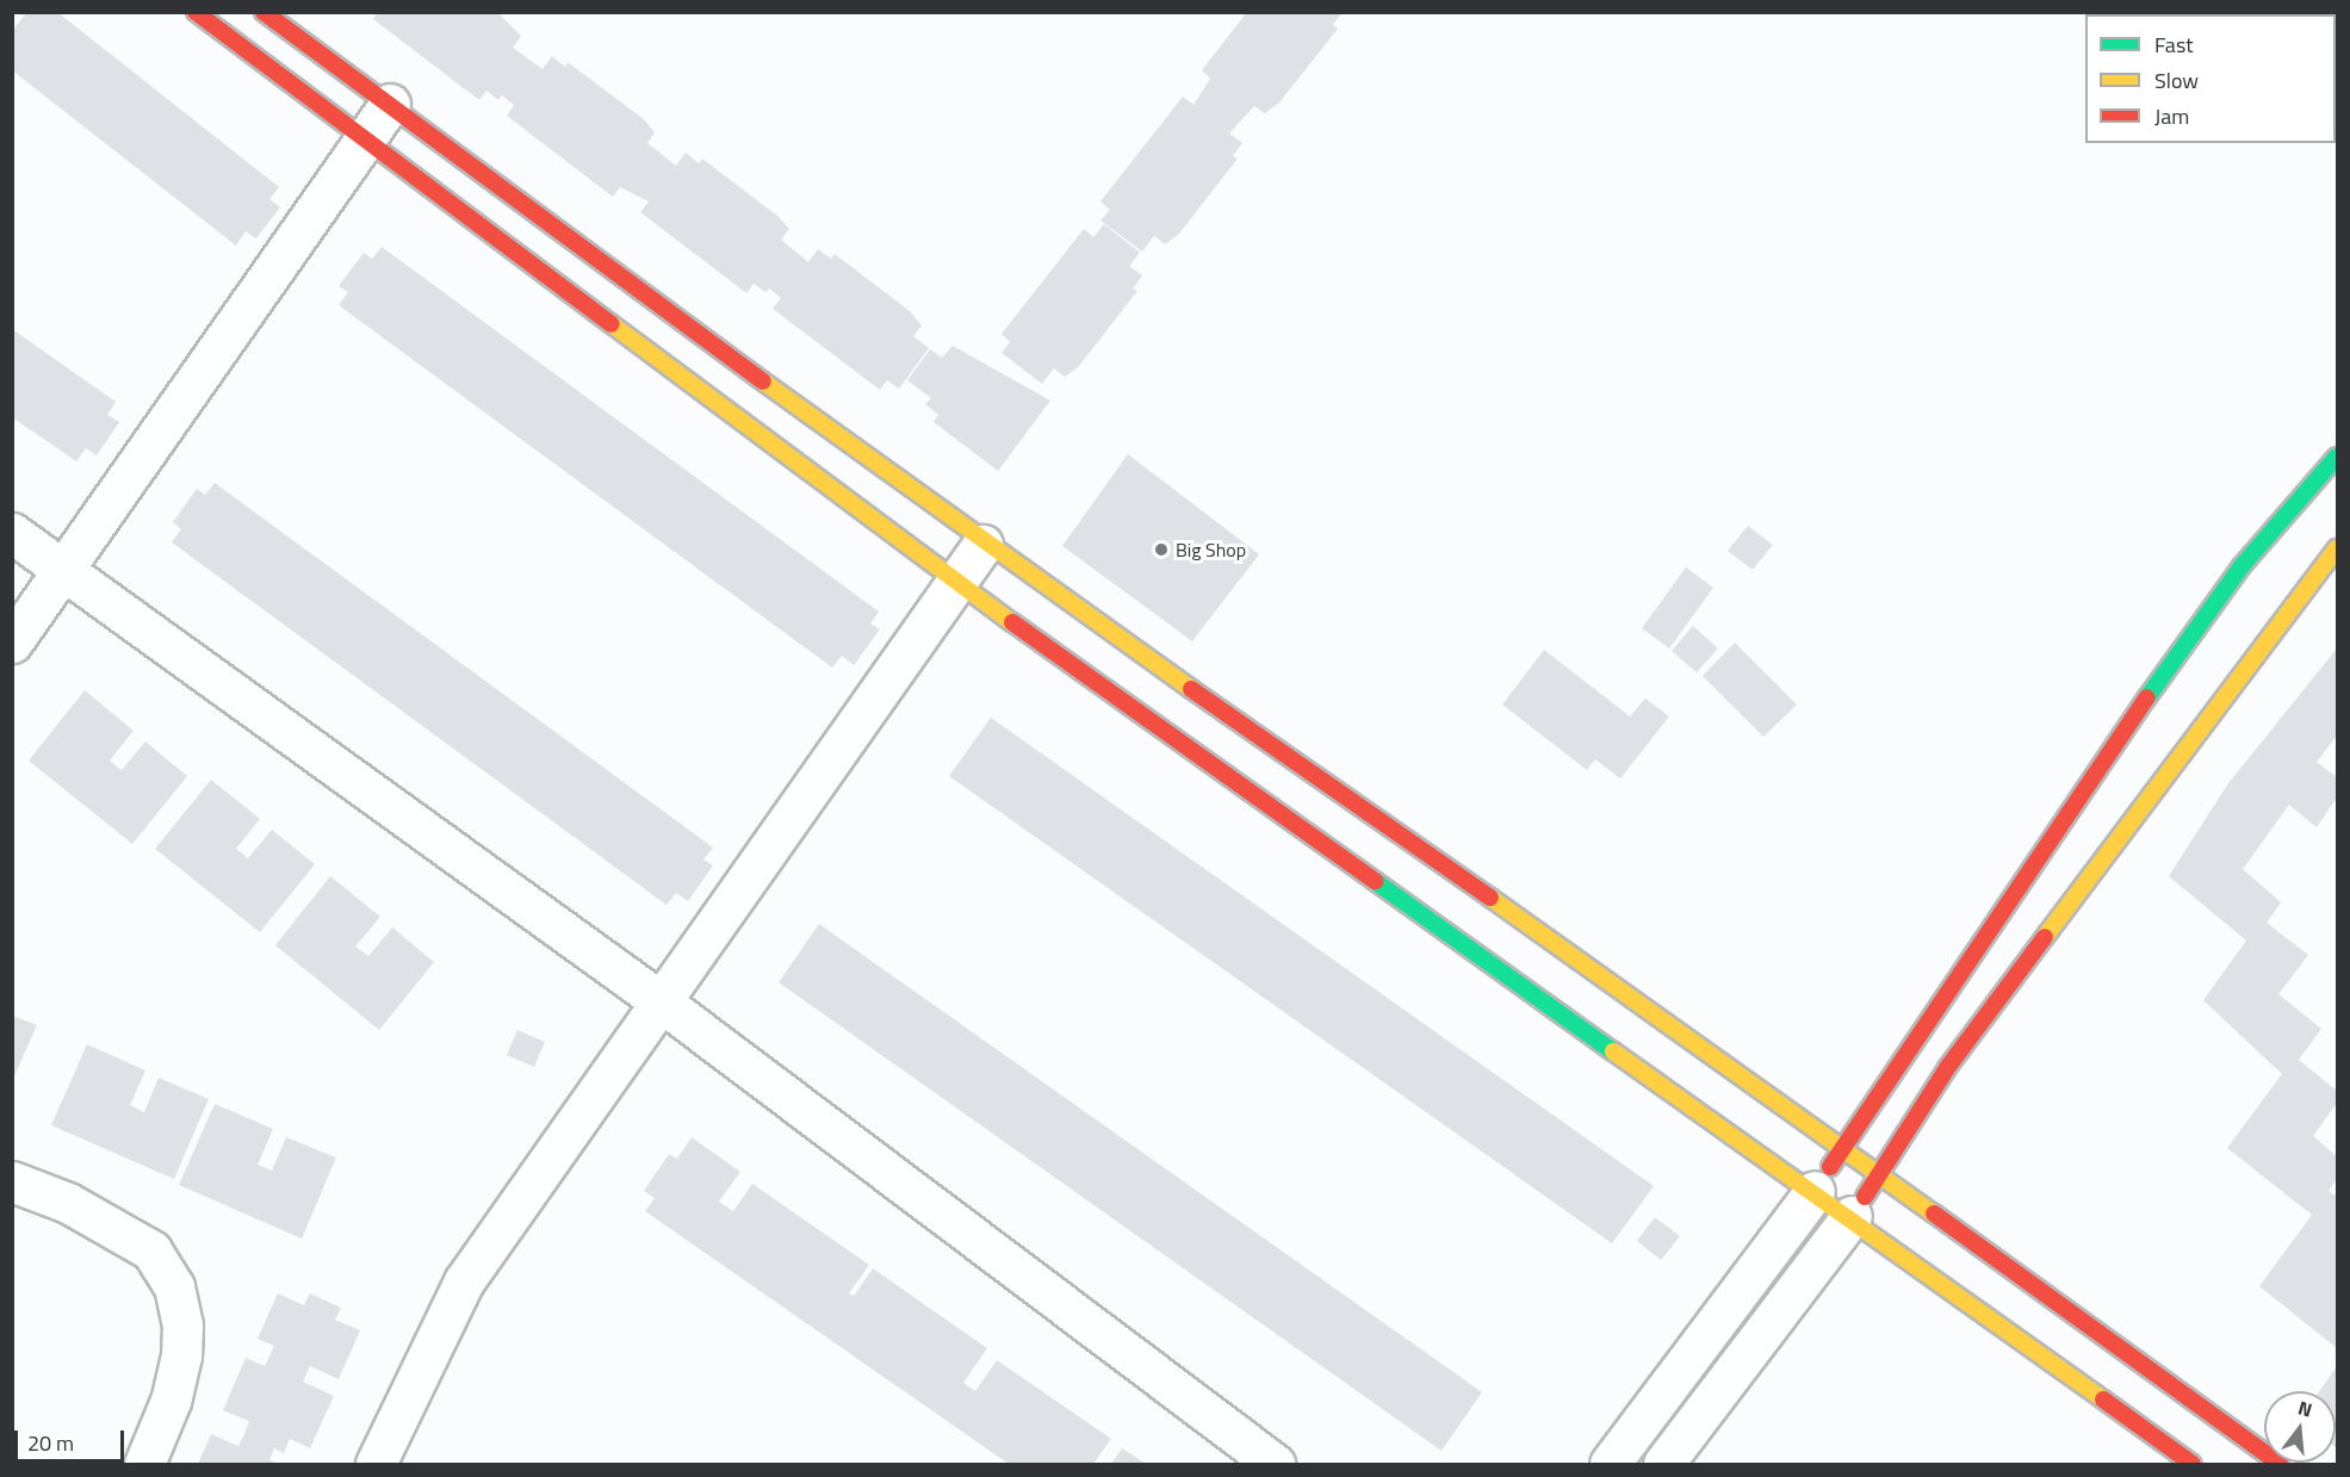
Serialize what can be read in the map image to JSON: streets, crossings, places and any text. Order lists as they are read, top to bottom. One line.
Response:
{"places":["Big Shop"],"legend":["Fast","Slow","Jam"],"scale_bar":"20 m","north":"top"}
